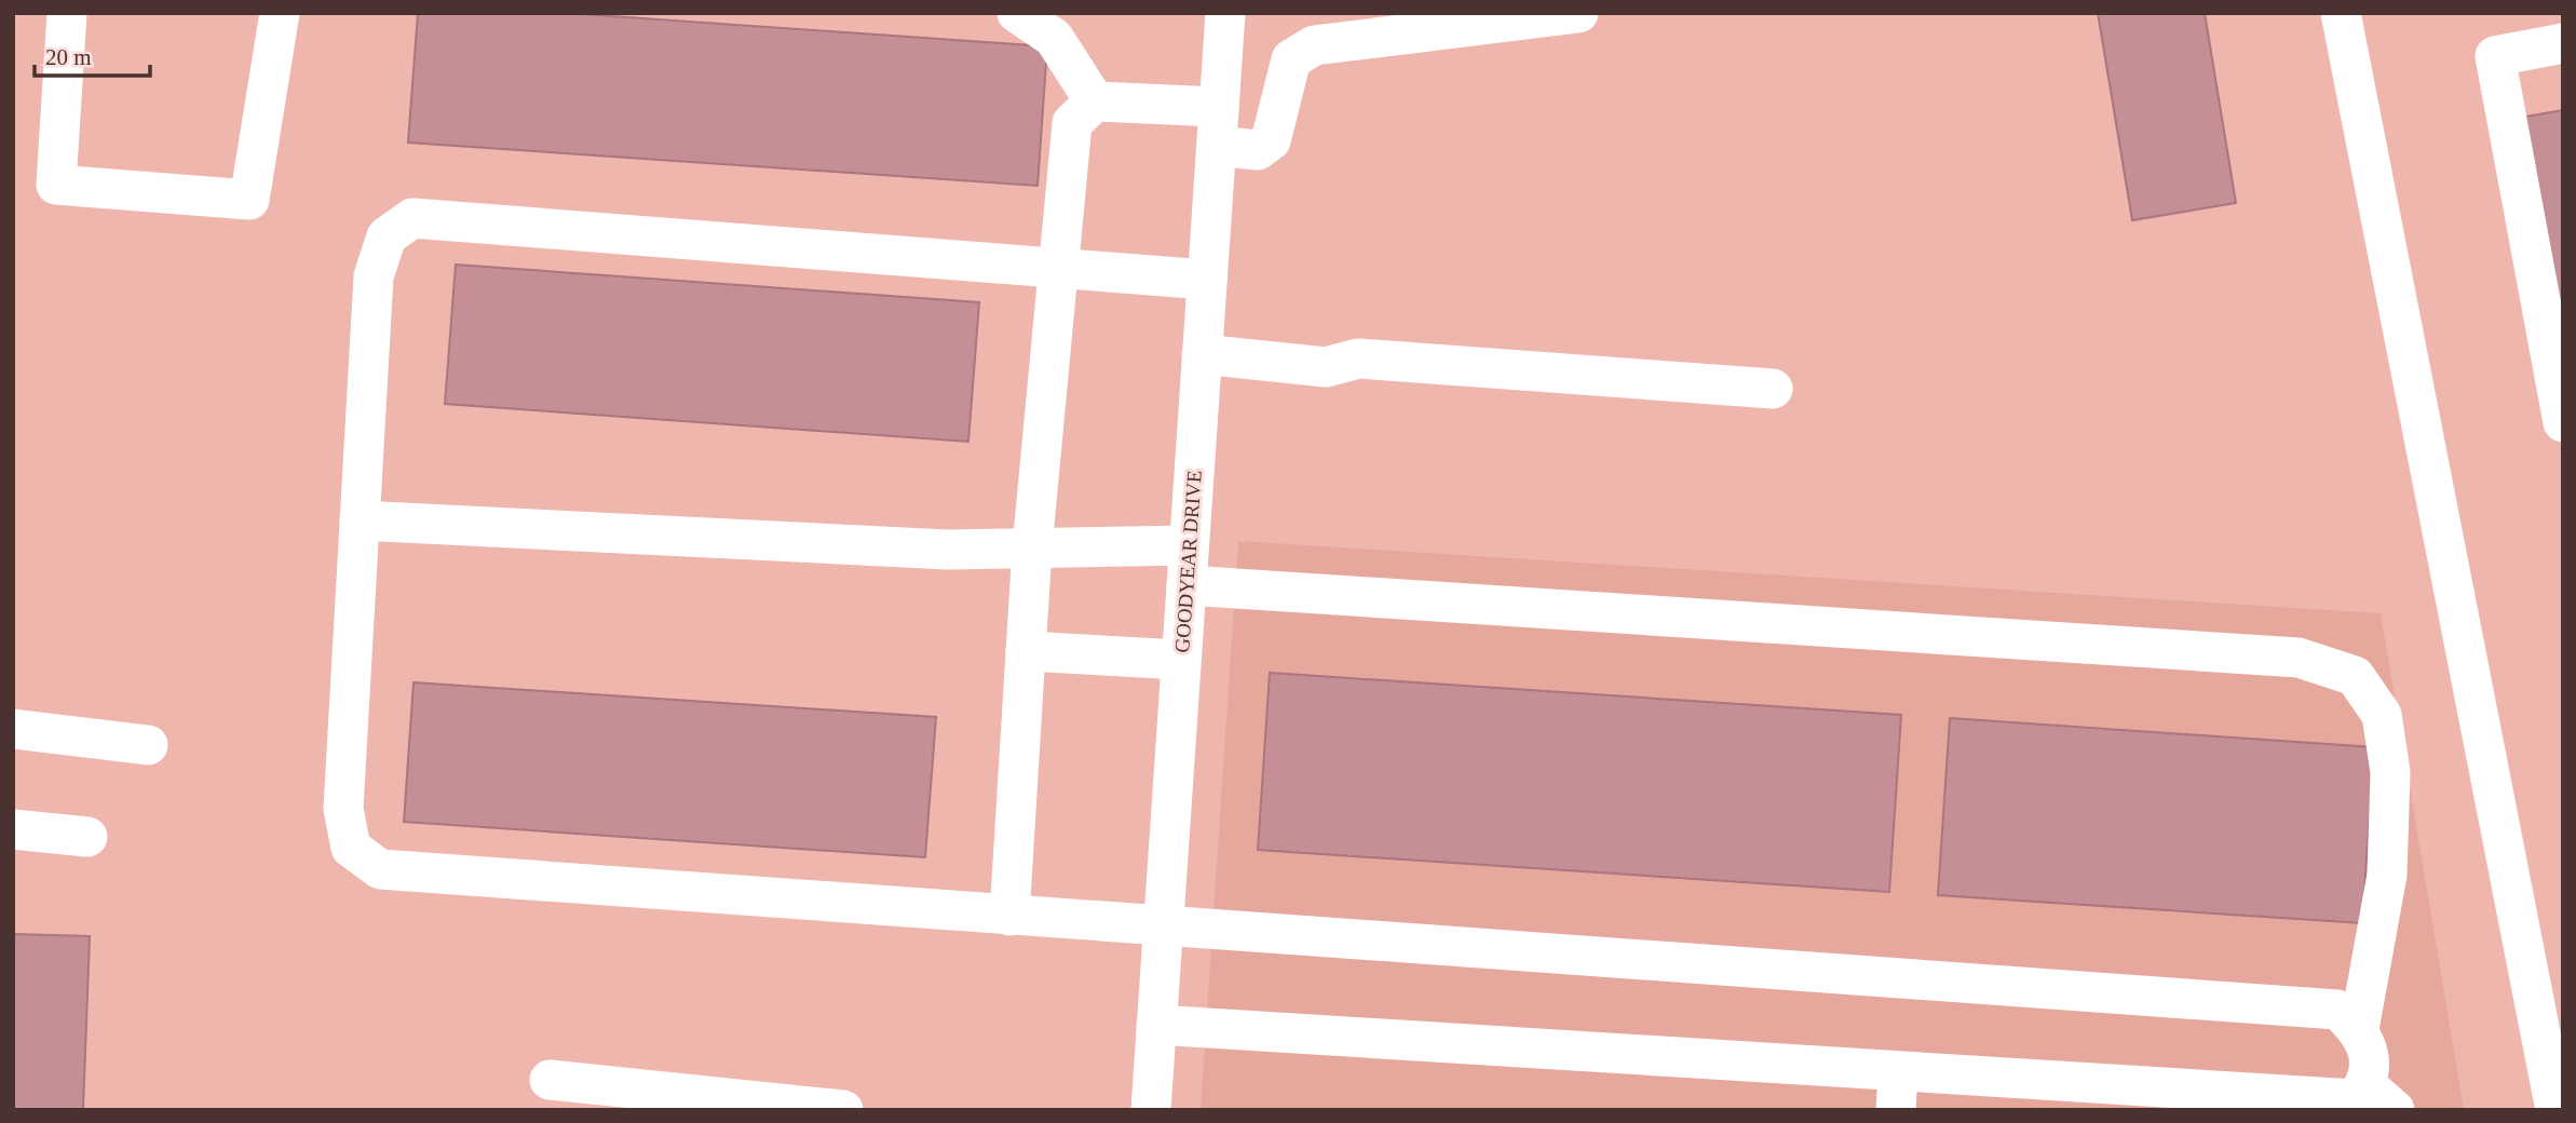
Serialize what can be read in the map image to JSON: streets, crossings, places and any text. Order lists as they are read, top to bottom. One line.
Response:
{"streets":{"street":["GOODYEAR DRIVE"]},"scale_bar":"20 m"}
